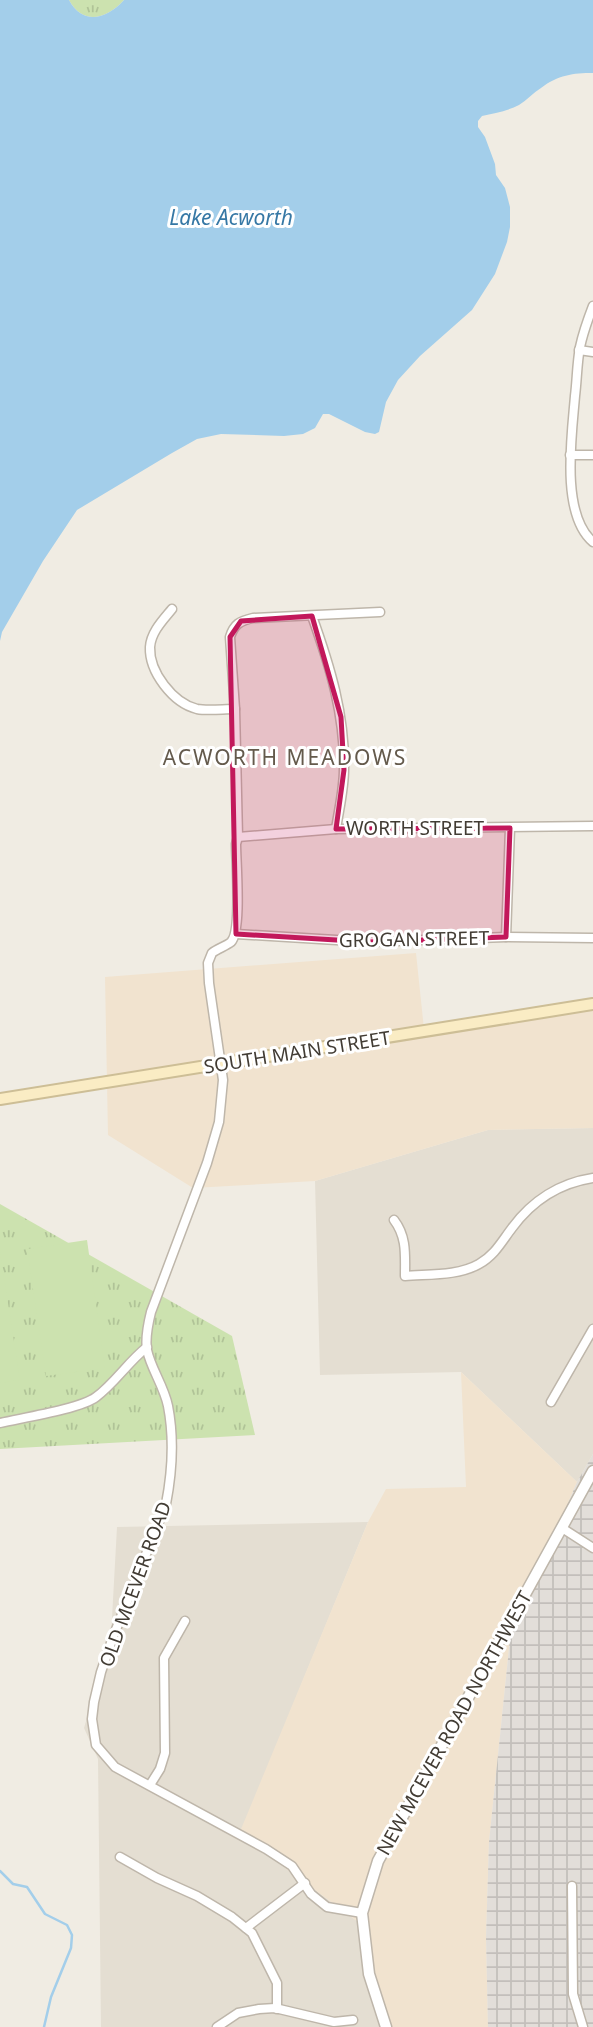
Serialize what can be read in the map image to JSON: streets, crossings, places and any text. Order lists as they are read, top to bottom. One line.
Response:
{"streets":{"main road":["SOUTH MAIN STREET"],"street":["WORTH STREET","GROGAN STREET","OLD MCEVER ROAD","NEW MCEVER ROAD NORTHWEST"]},"crossings":[["GROGAN STREET","OLD MCEVER ROAD"],["SOUTH MAIN STREET","OLD MCEVER ROAD"],["OLD MCEVER ROAD","NEW MCEVER ROAD NORTHWEST"]],"districts":["ACWORTH MEADOWS"],"water":["Lake Acworth"]}
